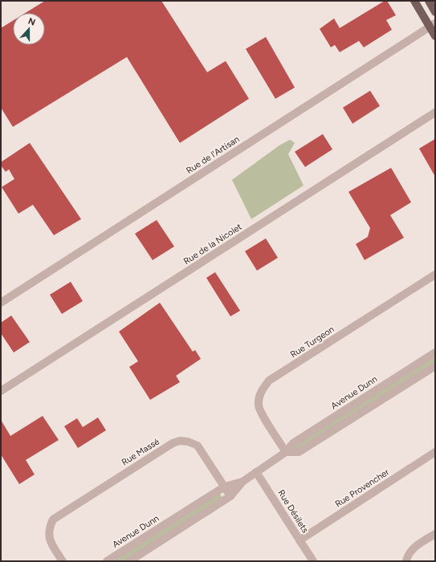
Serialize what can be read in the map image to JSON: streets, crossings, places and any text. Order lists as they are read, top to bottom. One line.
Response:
{"streets":{"street":["Rue de l'Artisan","Rue de la Nicolet","Rue Turgeon","Avenue Dunn","Rue Massé","Rue Provencher","Rue Désilets"]},"crossings":[["Rue Turgeon","Avenue Dunn"],["Avenue Dunn","Rue Massé"],["Avenue Dunn","Rue Désilets"],["Rue Provencher","Rue Désilets"]],"north":"top"}
